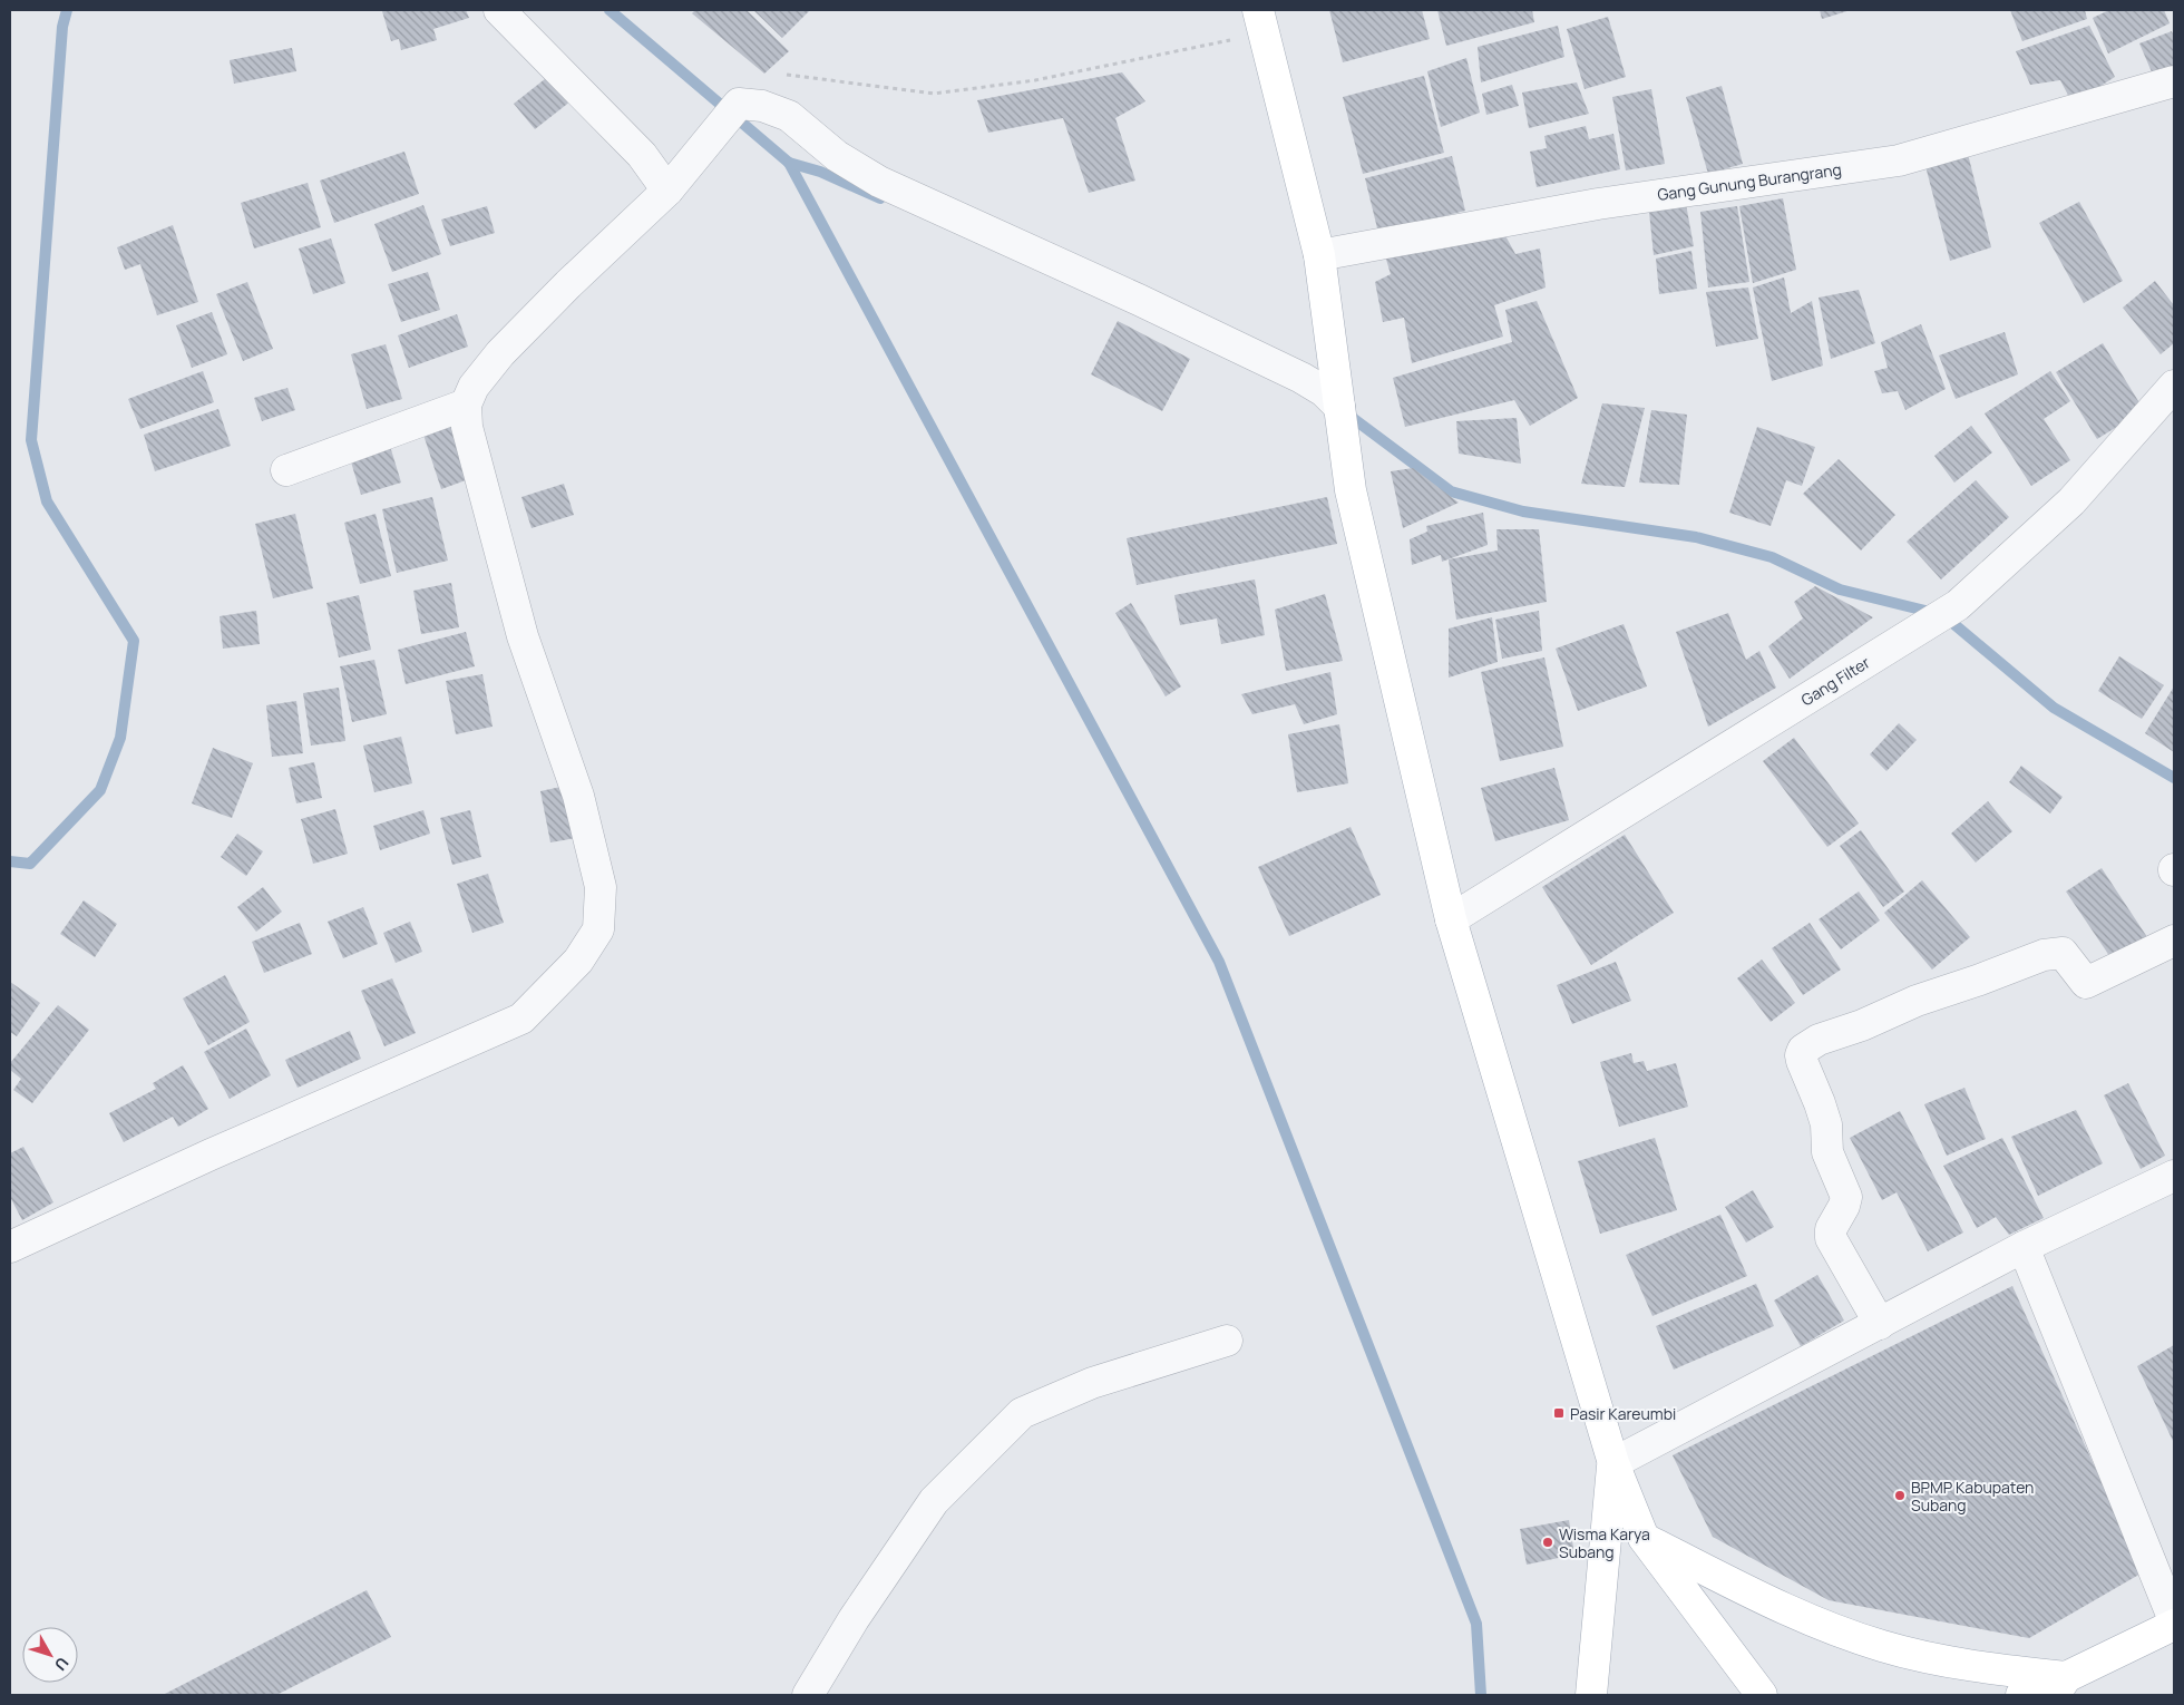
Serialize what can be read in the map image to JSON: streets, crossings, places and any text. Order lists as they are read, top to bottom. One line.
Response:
{"streets":{"street":["Gang Gunung Burangrang","Gang Filter"]},"places":{"transit":["Pasir Kareumbi"],"other":["BPMP Kabupaten Subang","Wisma Karya Subang"]},"north":"bottom right"}
